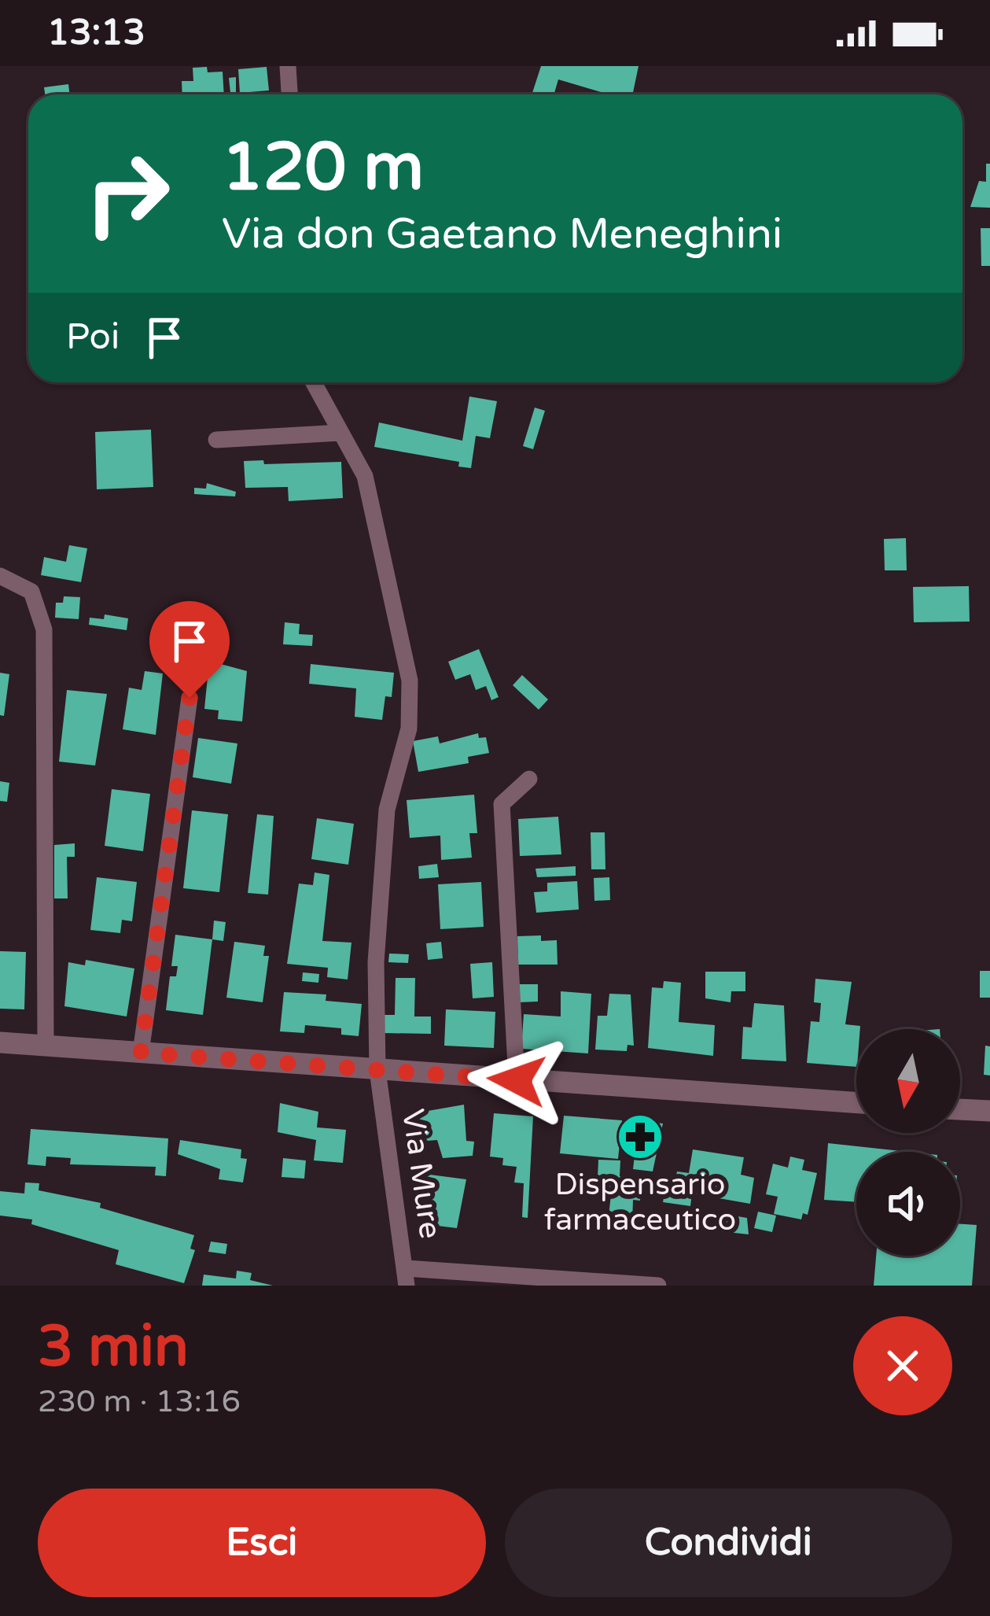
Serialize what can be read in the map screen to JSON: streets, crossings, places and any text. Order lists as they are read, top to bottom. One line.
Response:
{"streets":{"street":["Via Mure"]},"places":{"pharmacy":["Dispensario farmaceutico"]},"north":"bottom","page":{"status":"13:13","turn":["120 m","Via don Gaetano Meneghini"],"then":"Poi","heading":["3 min","230 m · 13:16"],"buttons":["Esci","Condividi"]}}
